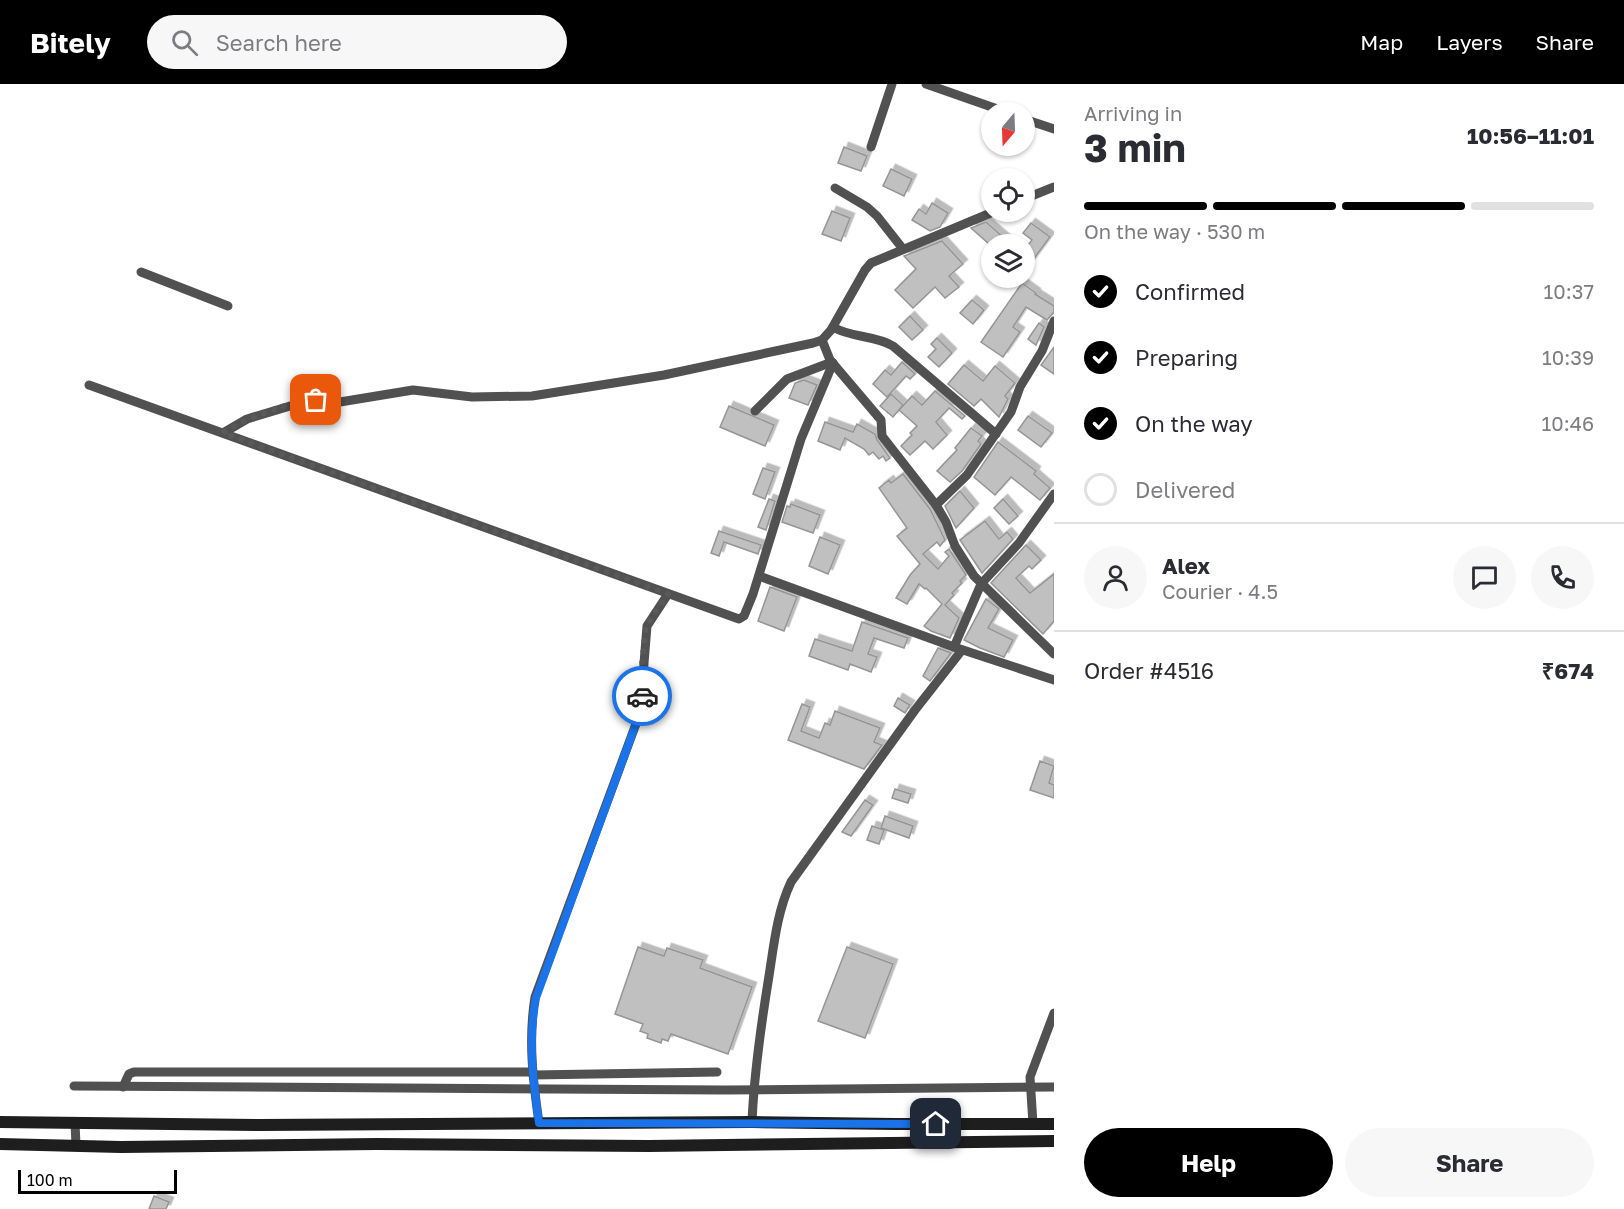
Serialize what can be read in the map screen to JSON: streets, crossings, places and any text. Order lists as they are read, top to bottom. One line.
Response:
{"scale_bar":"100 m","north":"bottom","page":{"header":"Bitely","search":"Search here","nav":["Map","Layers","Share"],"heading":["3 min","Arriving in","10:56–11:01"],"panel":["Alex","Courier · 4.5","Order #4516","₹674"],"bar":"On the way · 530 m","list":[["Confirmed","10:37"],["Preparing","10:39"],["On the way","10:46"],"Delivered"],"buttons":["Help","Share"],"scale":"100 m"}}
